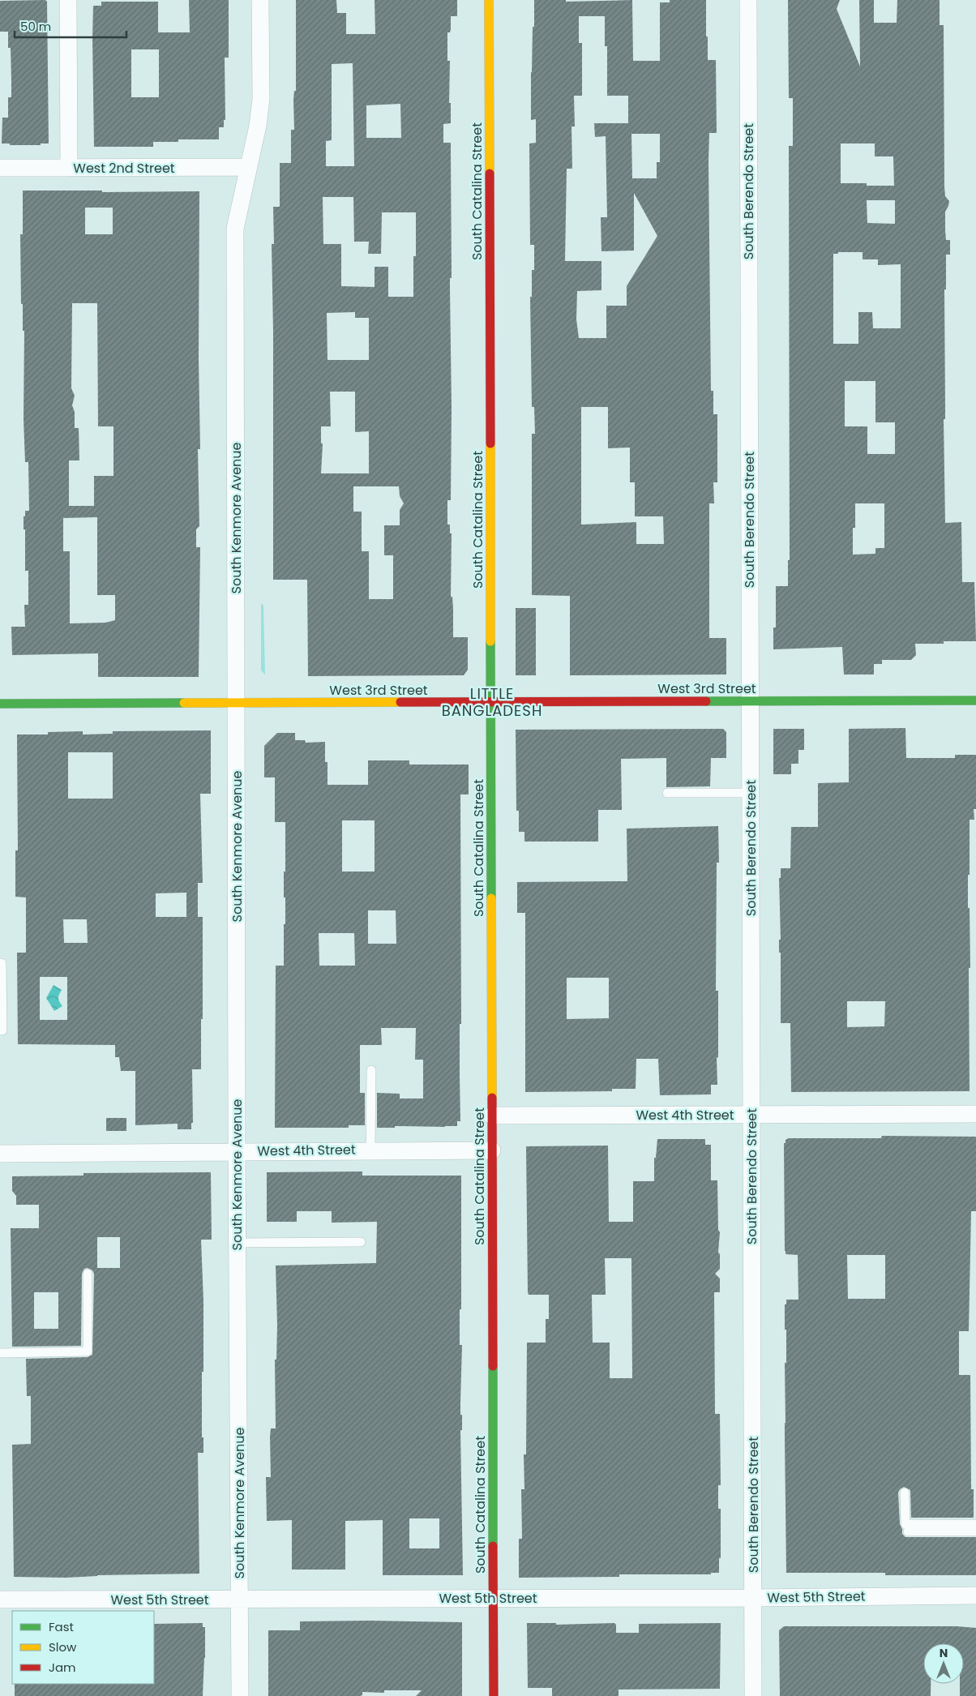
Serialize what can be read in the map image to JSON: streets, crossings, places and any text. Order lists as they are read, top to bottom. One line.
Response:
{"streets":{"street":["West 2nd Street","South Catalina Street","South Berendo Street","South Kenmore Avenue","West 3rd Street","West 4th Street","West 5th Street"]},"crossings":[["West 2nd Street","South Kenmore Avenue"],["South Catalina Street","West 3rd Street"],["South Catalina Street","West 4th Street"],["South Catalina Street","West 5th Street"],["South Berendo Street","West 3rd Street"],["South Berendo Street","West 4th Street"],["South Berendo Street","West 5th Street"],["South Kenmore Avenue","West 3rd Street"],["South Kenmore Avenue","West 4th Street"],["South Kenmore Avenue","West 5th Street"]],"districts":["LITTLE BANGLADESH"],"legend":["Fast","Slow","Jam"],"scale_bar":"50 m","north":"top"}
